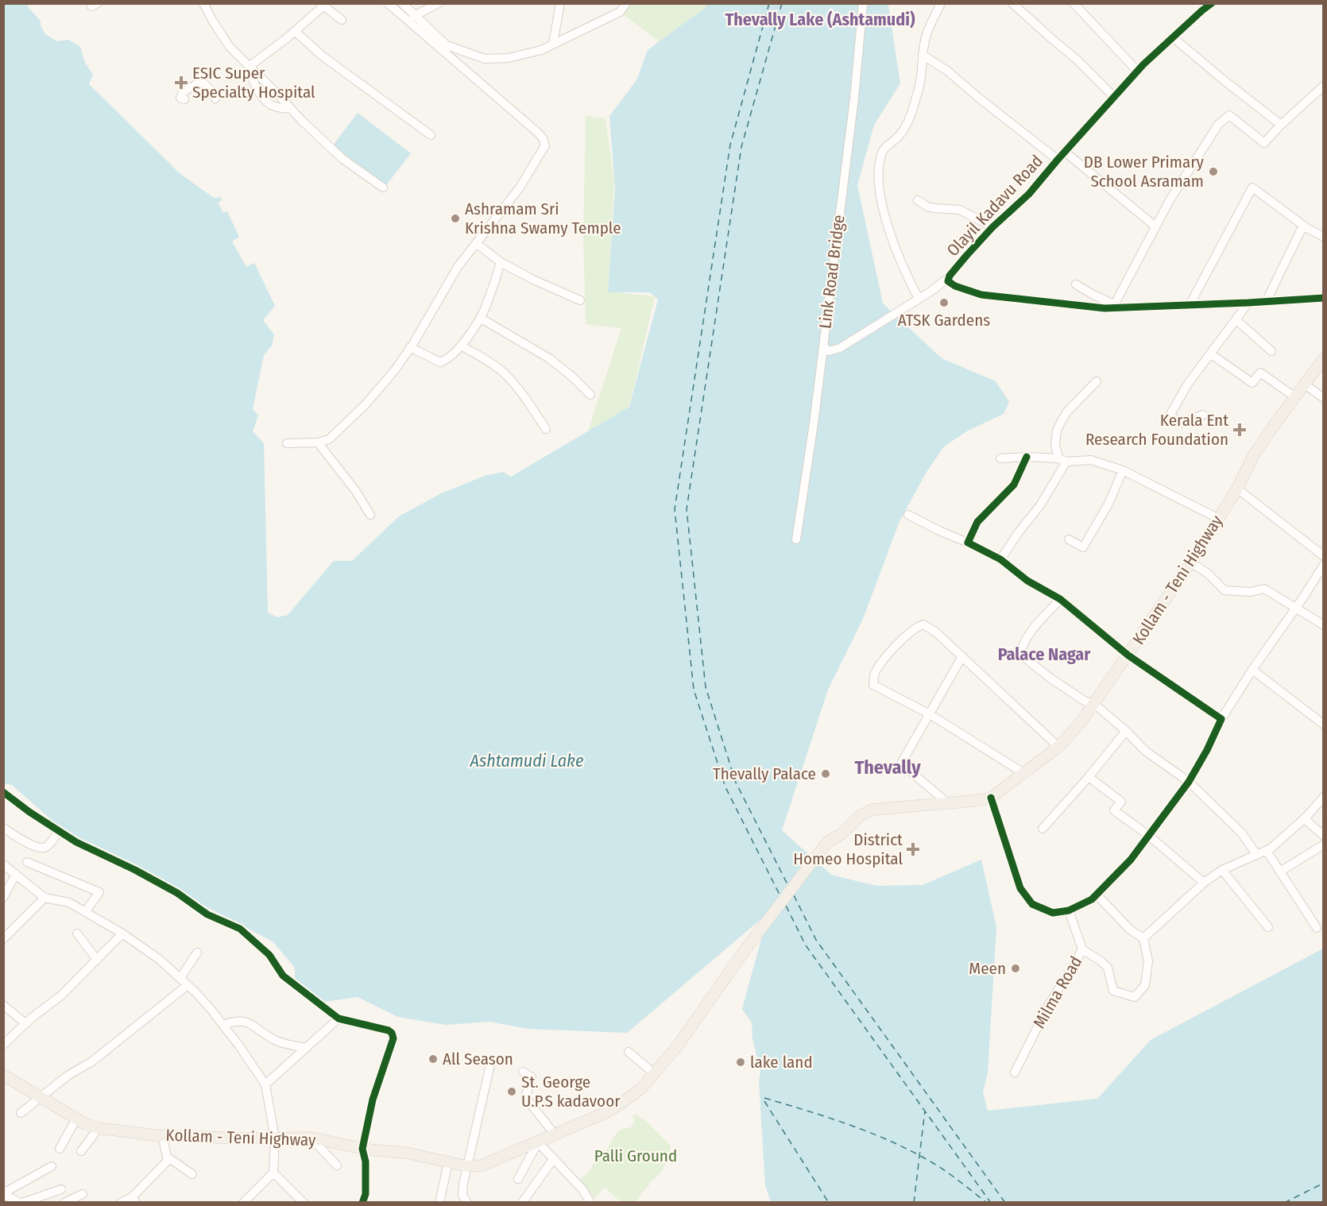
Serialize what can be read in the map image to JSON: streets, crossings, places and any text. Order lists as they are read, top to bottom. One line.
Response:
{"streets":{"main road":["Kollam - Teni Highway"],"street":["Olayil Kadavu Road","Link Road Bridge","Milma Road"]},"districts":["Thevally Lake (Ashtamudi)","Palace Nagar","Thevally"],"water":["Ashtamudi Lake"],"parks":["Palli Ground"],"places":{"health":["ESIC Super Specialty Hospital","Kerala Ent Research Foundation","District Homeo Hospital"],"other":["DB Lower Primary School Asramam","Ashramam Sri Krishna Swamy Temple","ATSK Gardens","Thevally Palace","Meen","All Season","lake land","St. George U.P.S kadavoor"]}}
